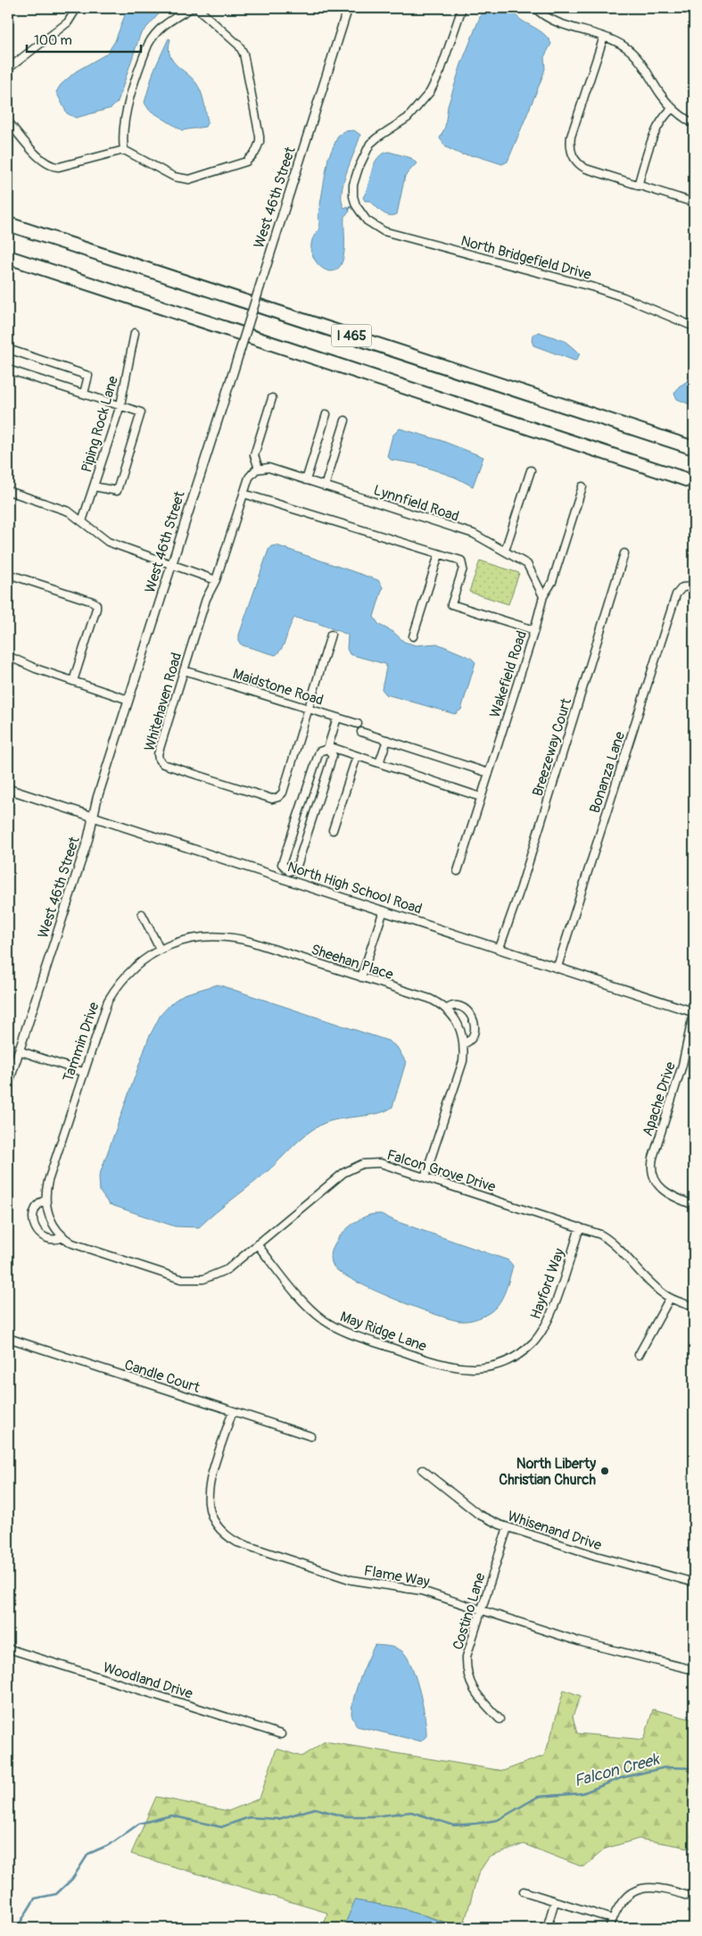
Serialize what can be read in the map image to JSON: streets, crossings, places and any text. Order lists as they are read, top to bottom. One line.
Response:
{"streets":{"highway":["I 465"],"street":["West 46th Street","North Bridgefield Drive","Piping Rock Lane","Lynnfield Road","Wakefield Road","Maidstone Road","Whitehaven Road","Breezeway Court","Bonanza Lane","North High School Road","Sheehan Place","Tammin Drive","Apache Drive","Falcon Grove Drive","Hayford Way","May Ridge Lane","Candle Court","Whisenand Drive","Flame Way","Costino Lane","Woodland Drive"]},"crossings":[["West 46th Street","North High School Road"],["Lynnfield Road","Wakefield Road"],["Lynnfield Road","Whitehaven Road"],["Maidstone Road","Whitehaven Road"],["Maidstone Road","North High School Road"],["Breezeway Court","North High School Road"],["Bonanza Lane","North High School Road"],["North High School Road","Apache Drive"],["Sheehan Place","Tammin Drive"],["Tammin Drive","Falcon Grove Drive"],["Falcon Grove Drive","Hayford Way"],["Falcon Grove Drive","May Ridge Lane"],["Hayford Way","May Ridge Lane"],["Candle Court","Flame Way"],["Whisenand Drive","Costino Lane"],["Flame Way","Costino Lane"]],"water":["Falcon Creek"],"places":["North Liberty Christian Church"],"scale_bar":"100 m"}
